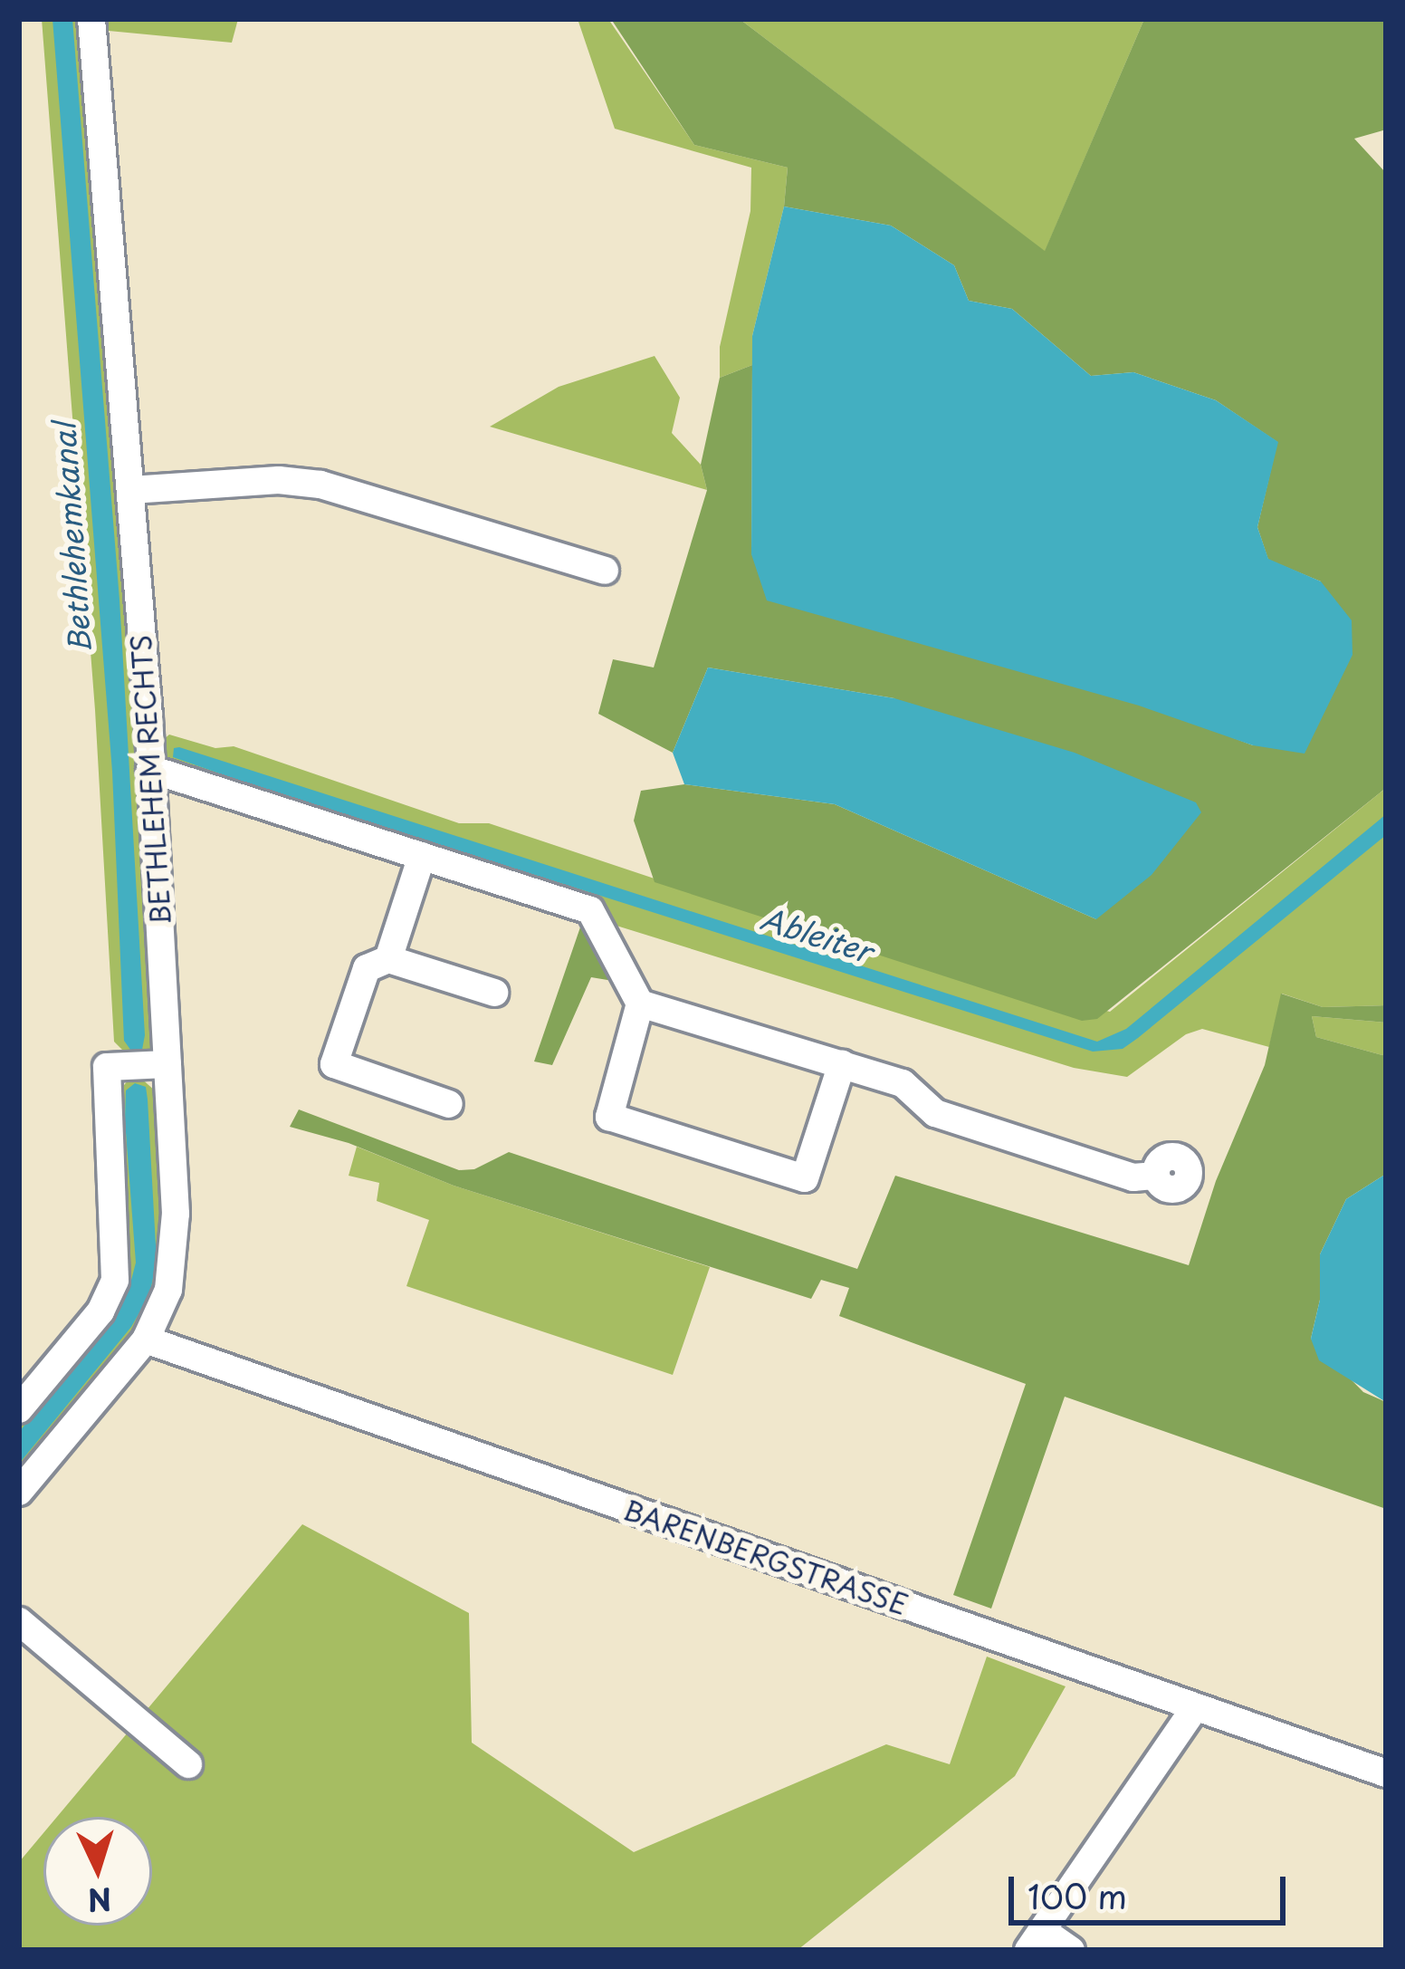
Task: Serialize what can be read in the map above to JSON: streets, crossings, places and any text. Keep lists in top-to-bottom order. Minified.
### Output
{"streets":{"street":["BETHLEHEM RECHTS","BARENBERGSTRASSE"]},"crossings":[["BETHLEHEM RECHTS","BARENBERGSTRASSE"]],"water":["Bethlehemkanal","Ableiter"],"scale_bar":"100 m","north":"bottom"}
